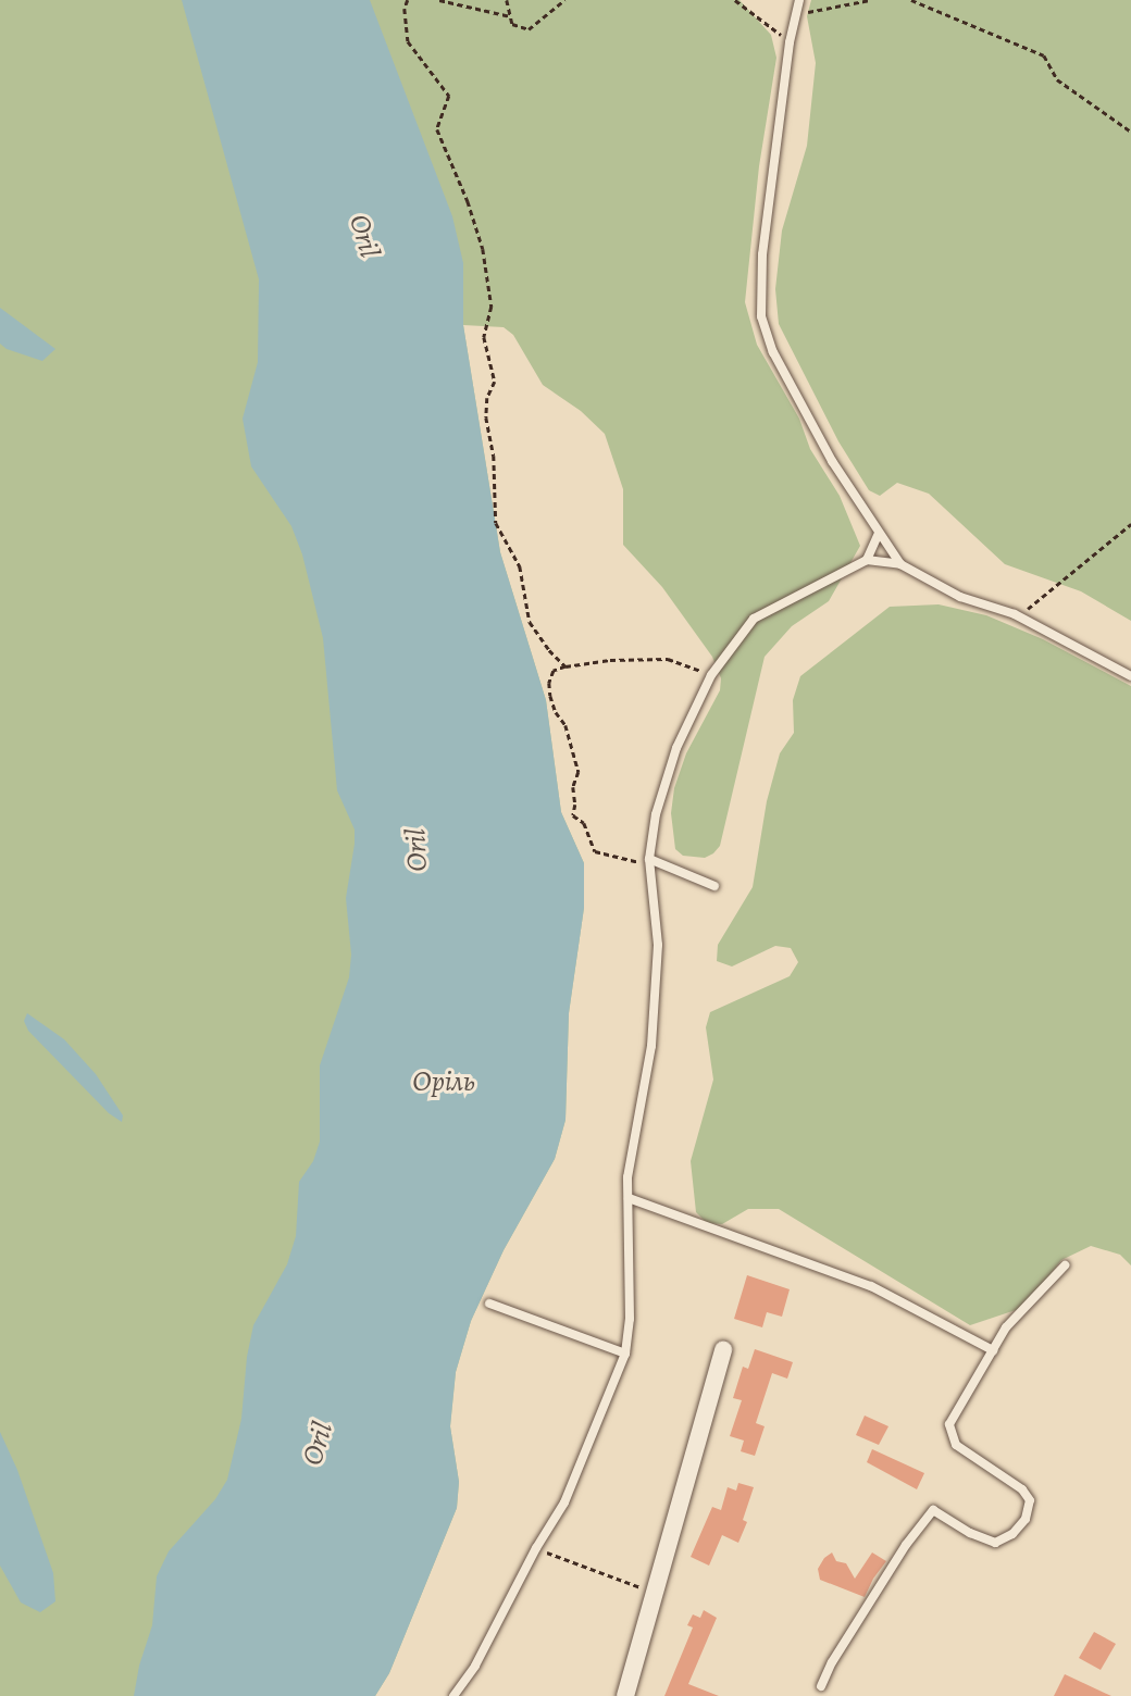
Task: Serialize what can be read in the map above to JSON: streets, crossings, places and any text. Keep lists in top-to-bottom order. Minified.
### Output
{"water":["Oril","Орiль"]}
